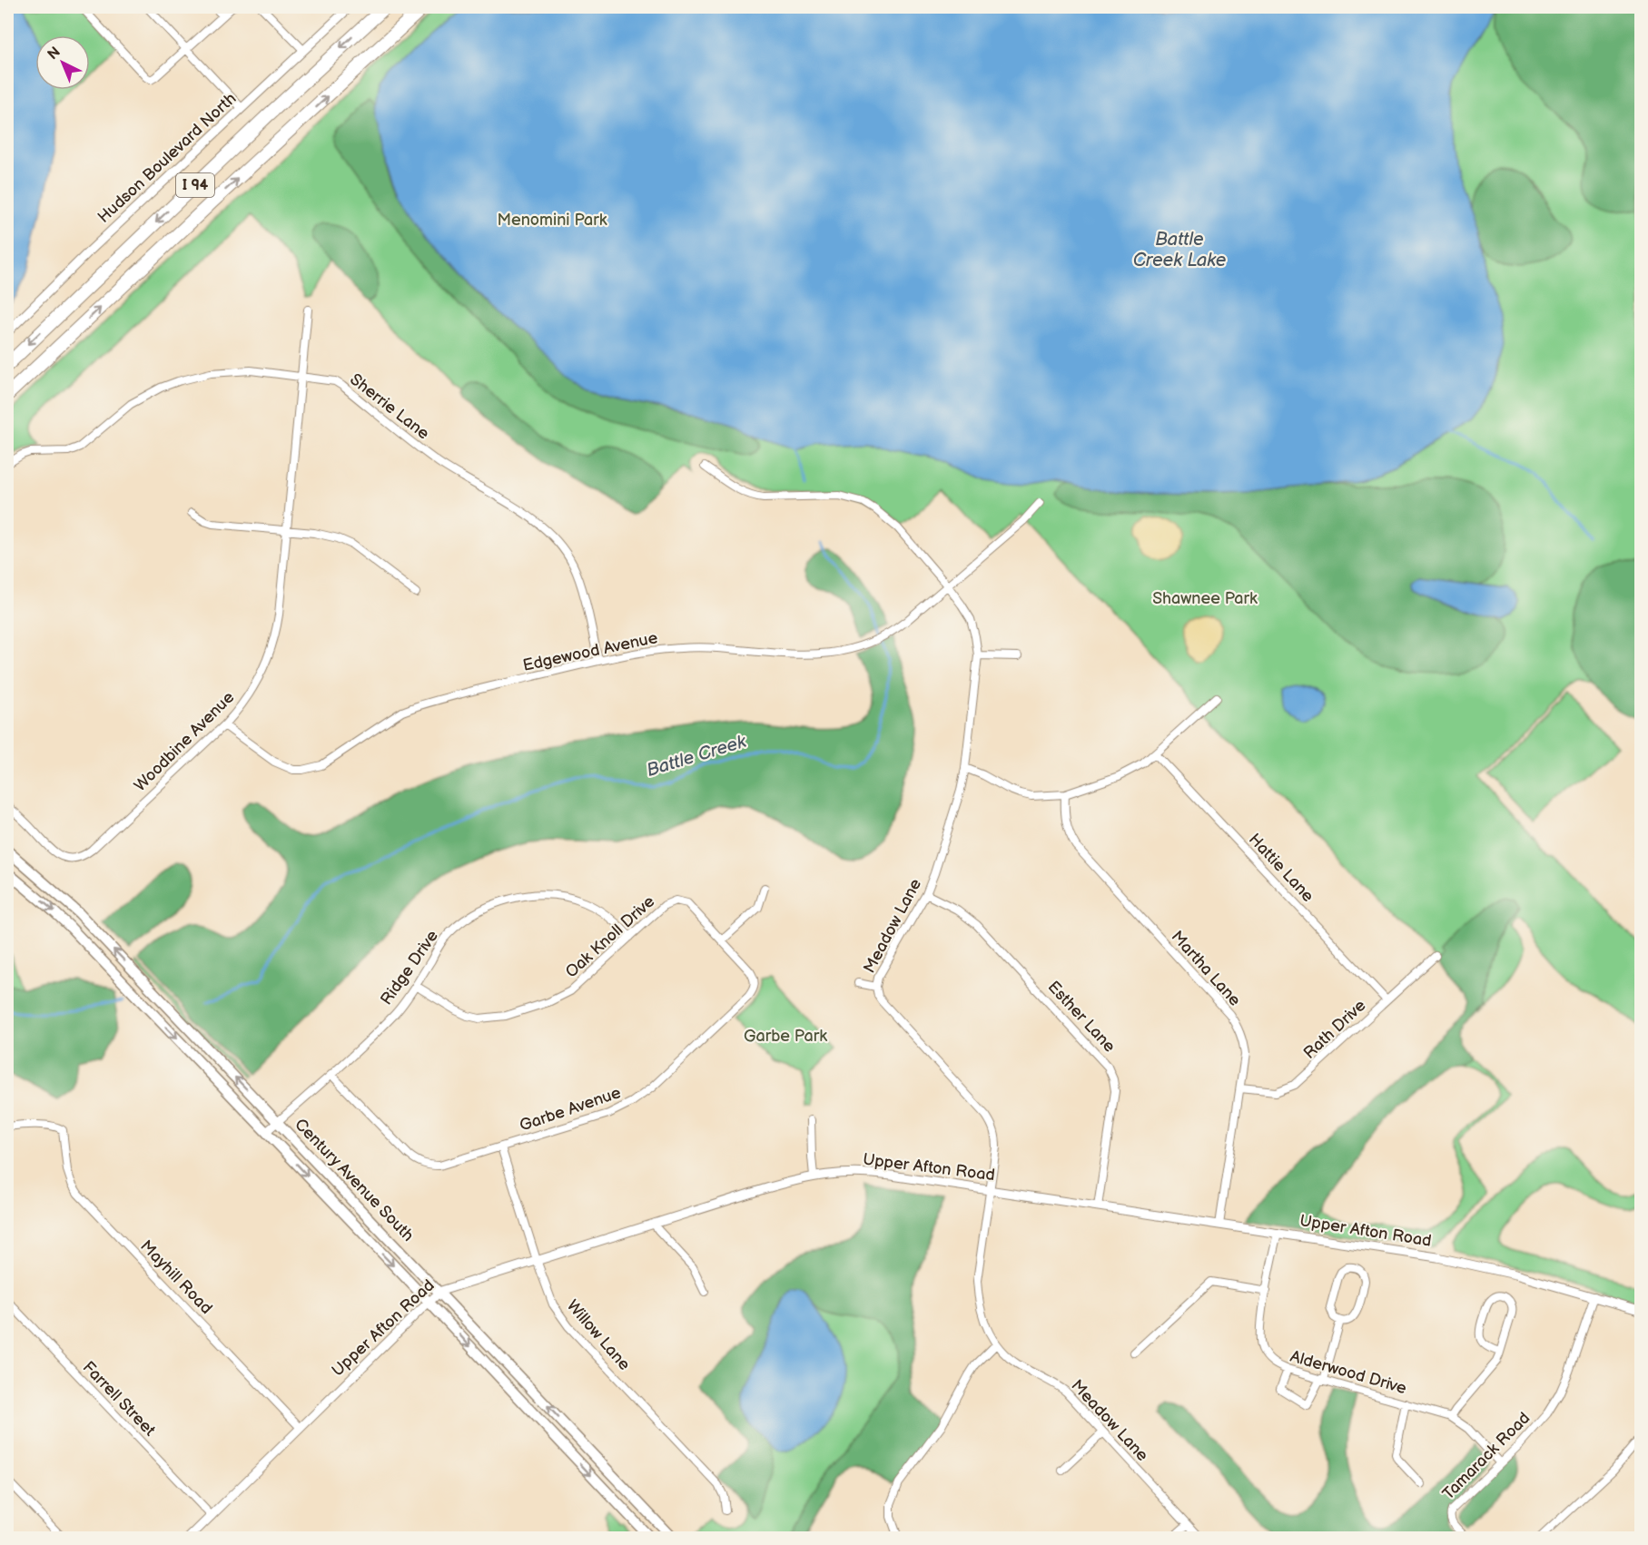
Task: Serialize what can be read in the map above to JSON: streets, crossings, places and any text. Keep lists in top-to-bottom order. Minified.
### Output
{"streets":{"highway":["I 94"],"main road":["Century Avenue South"],"street":["Hudson Boulevard North","Sherrie Lane","Edgewood Avenue","Woodbine Avenue","Hattie Lane","Meadow Lane","Oak Knoll Drive","Ridge Drive","Martha Lane","Esther Lane","Rath Drive","Garbe Avenue","Upper Afton Road","Mayhill Road","Willow Lane","Alderwood Drive","Farrell Street","Tamarack Road"]},"crossings":[["Sherrie Lane","Edgewood Avenue"],["Sherrie Lane","Woodbine Avenue"],["Edgewood Avenue","Woodbine Avenue"],["Edgewood Avenue","Meadow Lane"],["Hattie Lane","Rath Drive"],["Meadow Lane","Esther Lane"],["Meadow Lane","Upper Afton Road"],["Oak Knoll Drive","Ridge Drive"],["Oak Knoll Drive","Garbe Avenue"],["Ridge Drive","Garbe Avenue"],["Ridge Drive","Century Avenue South"],["Martha Lane","Rath Drive"],["Martha Lane","Upper Afton Road"],["Esther Lane","Upper Afton Road"],["Garbe Avenue","Willow Lane"],["Upper Afton Road","Century Avenue South"],["Upper Afton Road","Mayhill Road"],["Upper Afton Road","Willow Lane"],["Upper Afton Road","Alderwood Drive"],["Upper Afton Road","Farrell Street"],["Upper Afton Road","Tamarack Road"],["Alderwood Drive","Tamarack Road"]],"water":["Battle Creek Lake","Battle Creek"],"parks":["Menomini Park","Shawnee Park","Garbe Park"],"north":"top left"}
